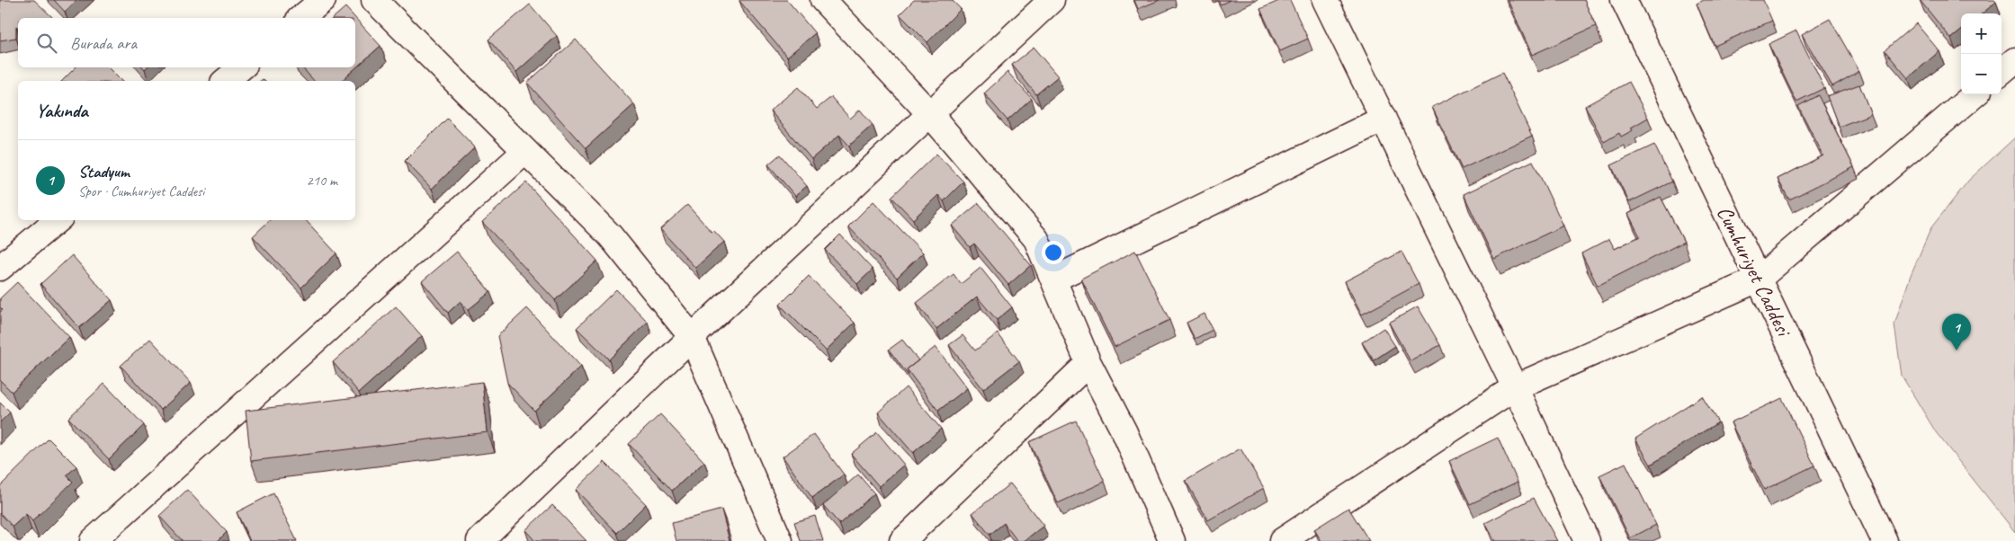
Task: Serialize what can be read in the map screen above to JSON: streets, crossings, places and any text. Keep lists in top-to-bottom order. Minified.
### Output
{"streets":{"street":["Cumhuriyet Caddesi"]},"page":{"map_buttons":["+","−"],"search":"Burada ara","heading":"Yakında","list":[{"mark":"1","name":"Stadyum","note":"Spor · Cumhuriyet Caddesi","value":"210 m"}],"pins":"1"}}
